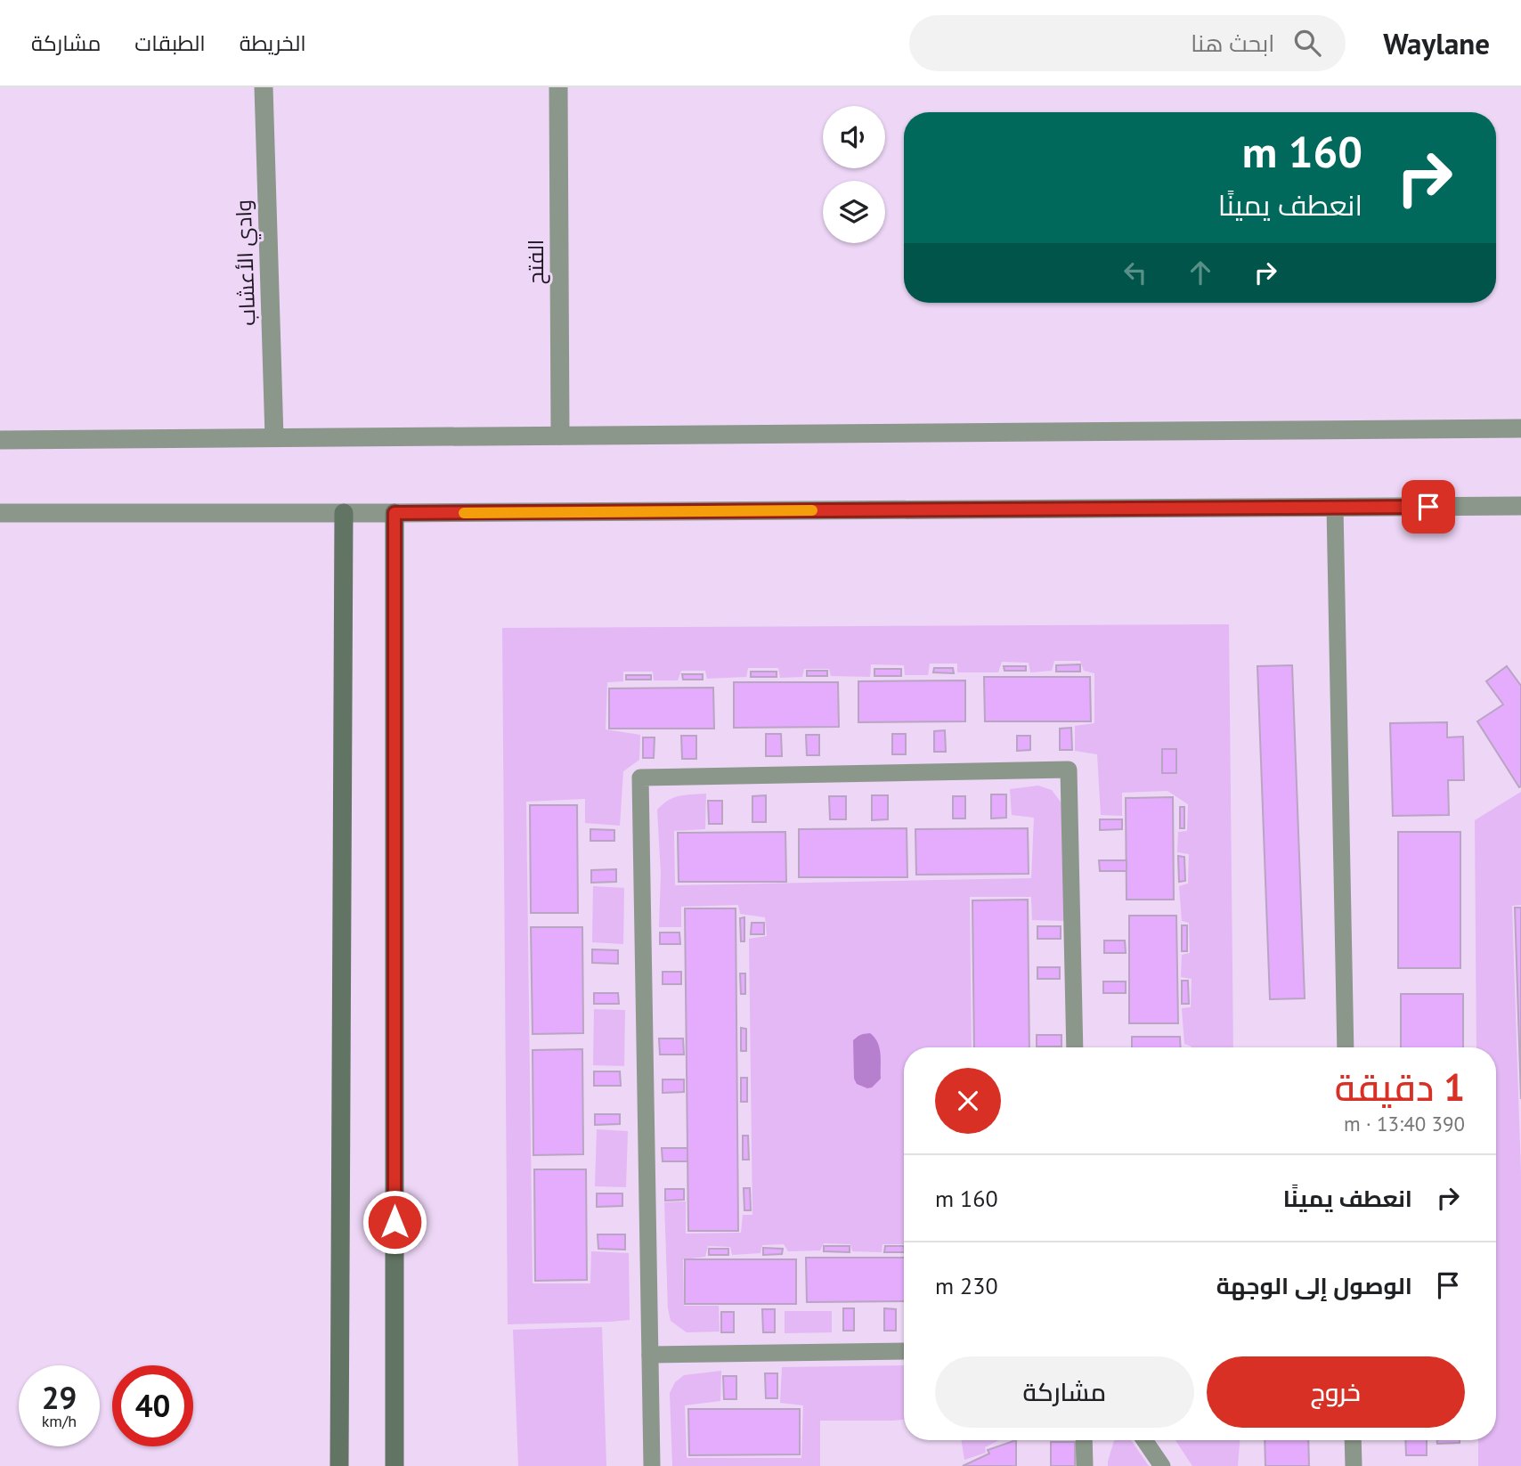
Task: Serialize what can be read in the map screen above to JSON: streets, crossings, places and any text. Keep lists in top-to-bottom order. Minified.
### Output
{"streets":{"street":["الفتح","وادي الأعشاب"]},"page":{"header":"Waylane","search":"ابحث هنا","nav":["الخريطة","الطبقات","مشاركة"],"turn":["160 m","انعطف يمينًا"],"heading":["1 دقيقة","390 m · 13:40"],"list":[{"name":"انعطف يمينًا","value":"160 m"},{"name":"الوصول إلى الوجهة","value":"230 m"}],"buttons":["خروج","مشاركة"],"speed":"29 km/h","limit":"40"}}
